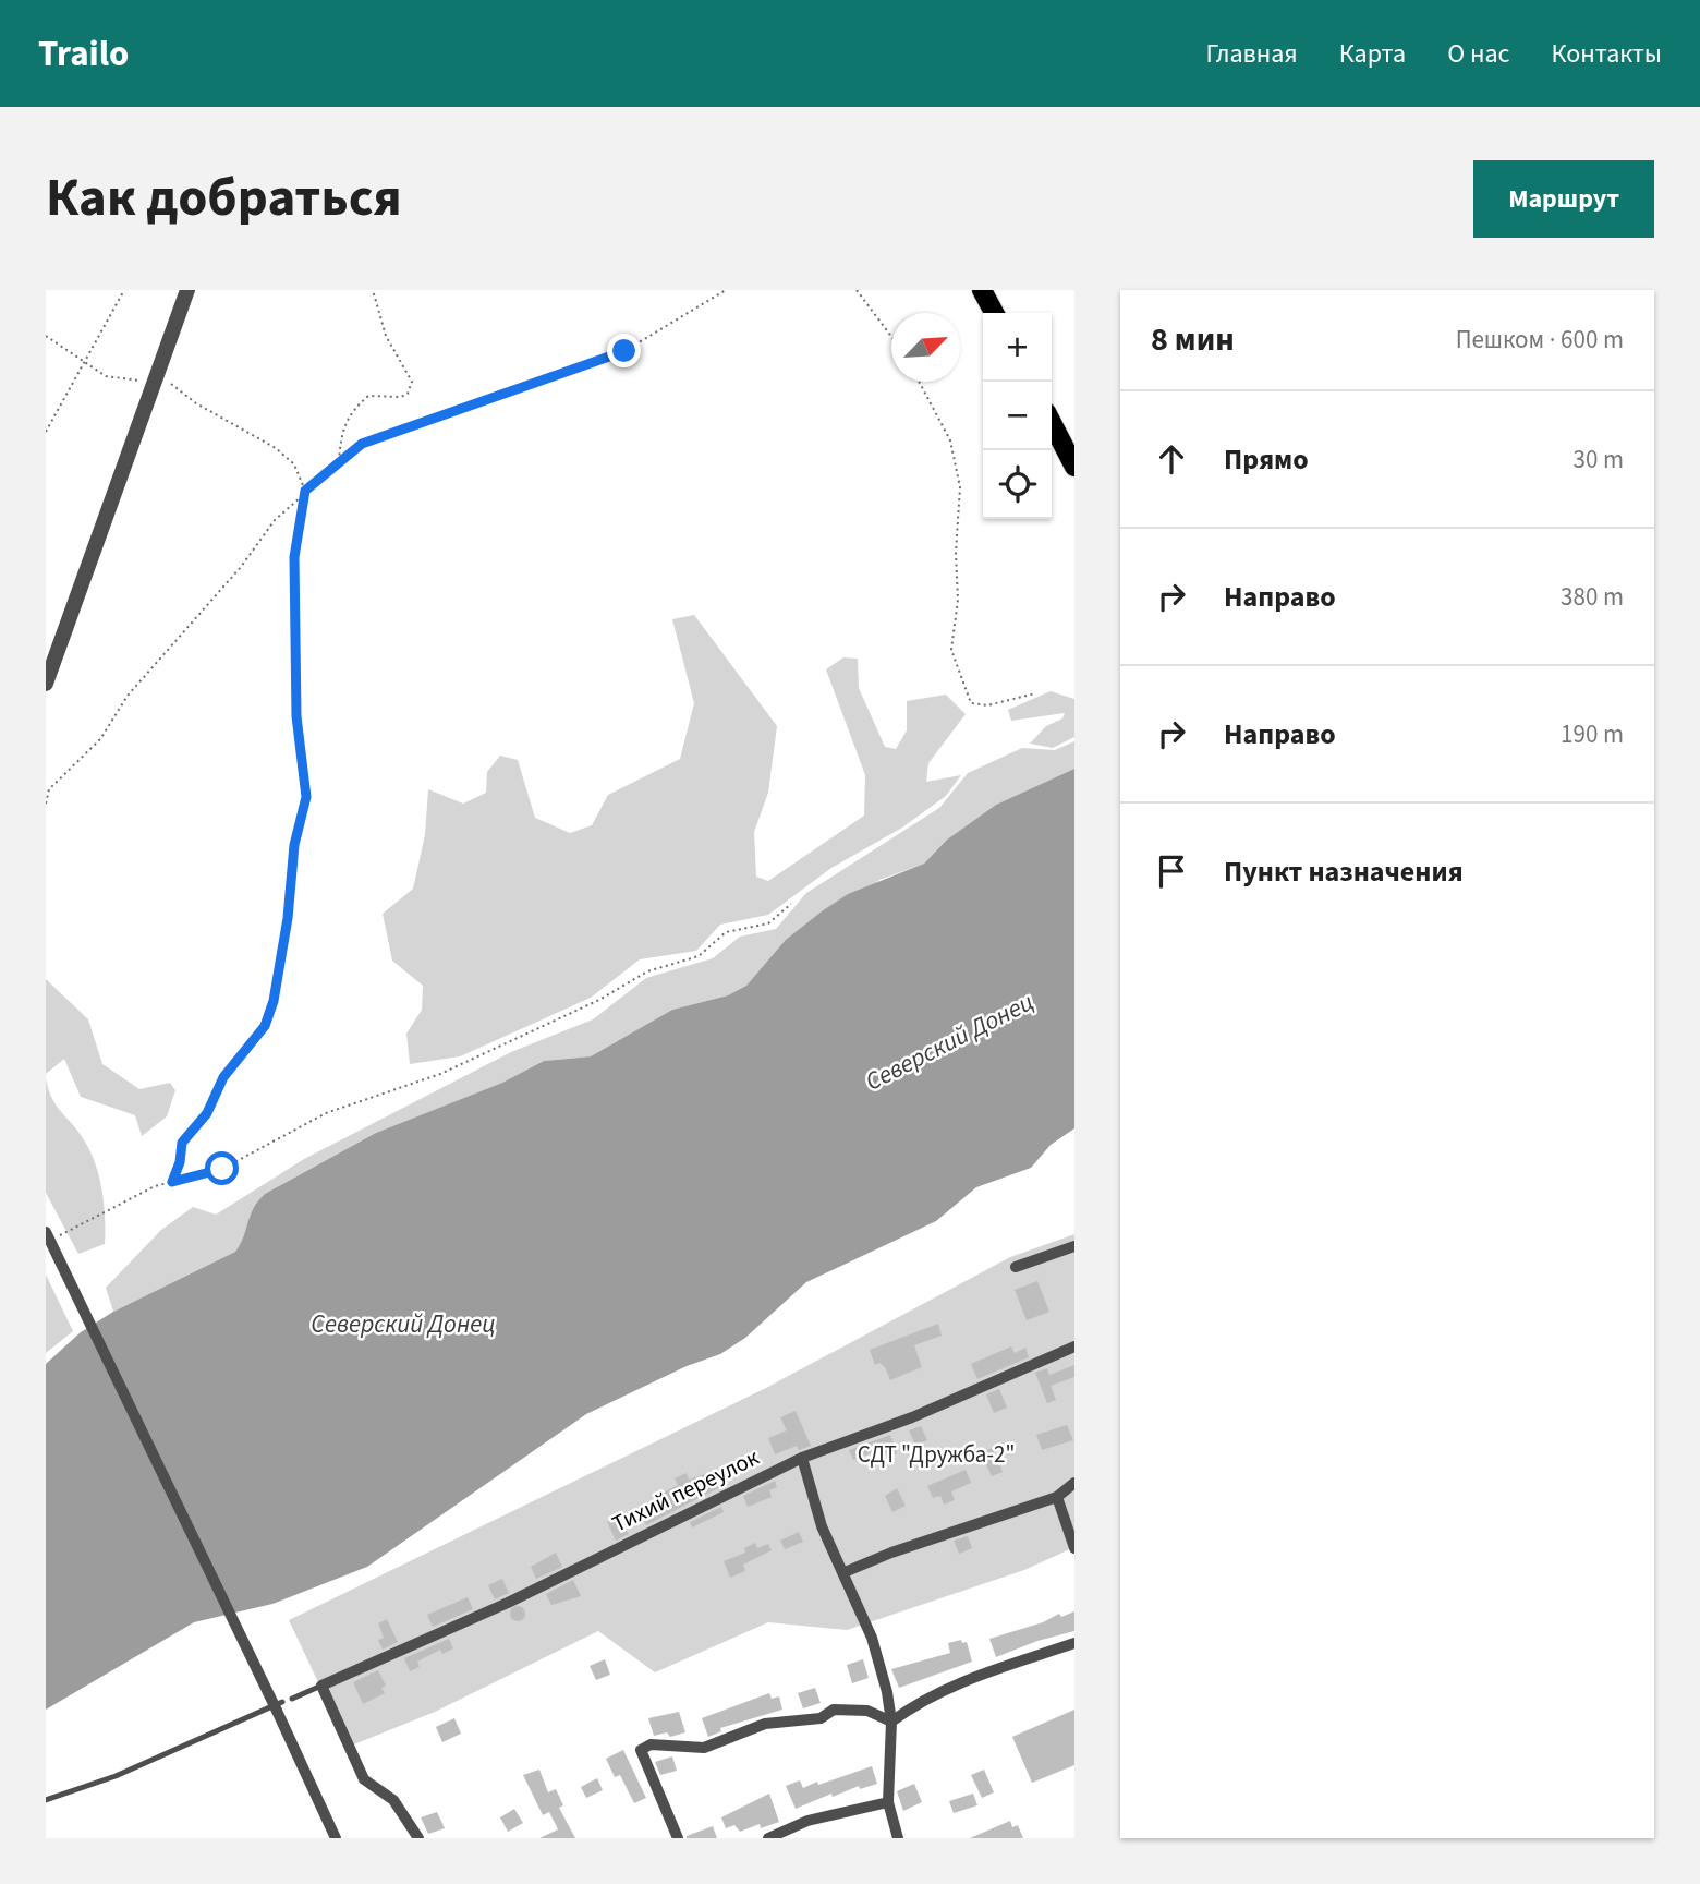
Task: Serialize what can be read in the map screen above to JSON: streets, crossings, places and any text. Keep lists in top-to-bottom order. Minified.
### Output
{"streets":{"street":["Тихий переулок"]},"water":["Северский Донец"],"parks":["СДТ \"Дружба-2\""],"north":"top right","page":{"header":"Trailo","nav":["Главная","Карта","О нас","Контакты"],"title":"Как добраться","buttons":"Маршрут","heading":["8 мин","Пешком · 600 m"],"map_buttons":["+","−"],"list":[["Прямо","30 m"],["Направо","380 m"],["Направо","190 m"],"Пункт назначения"]}}
